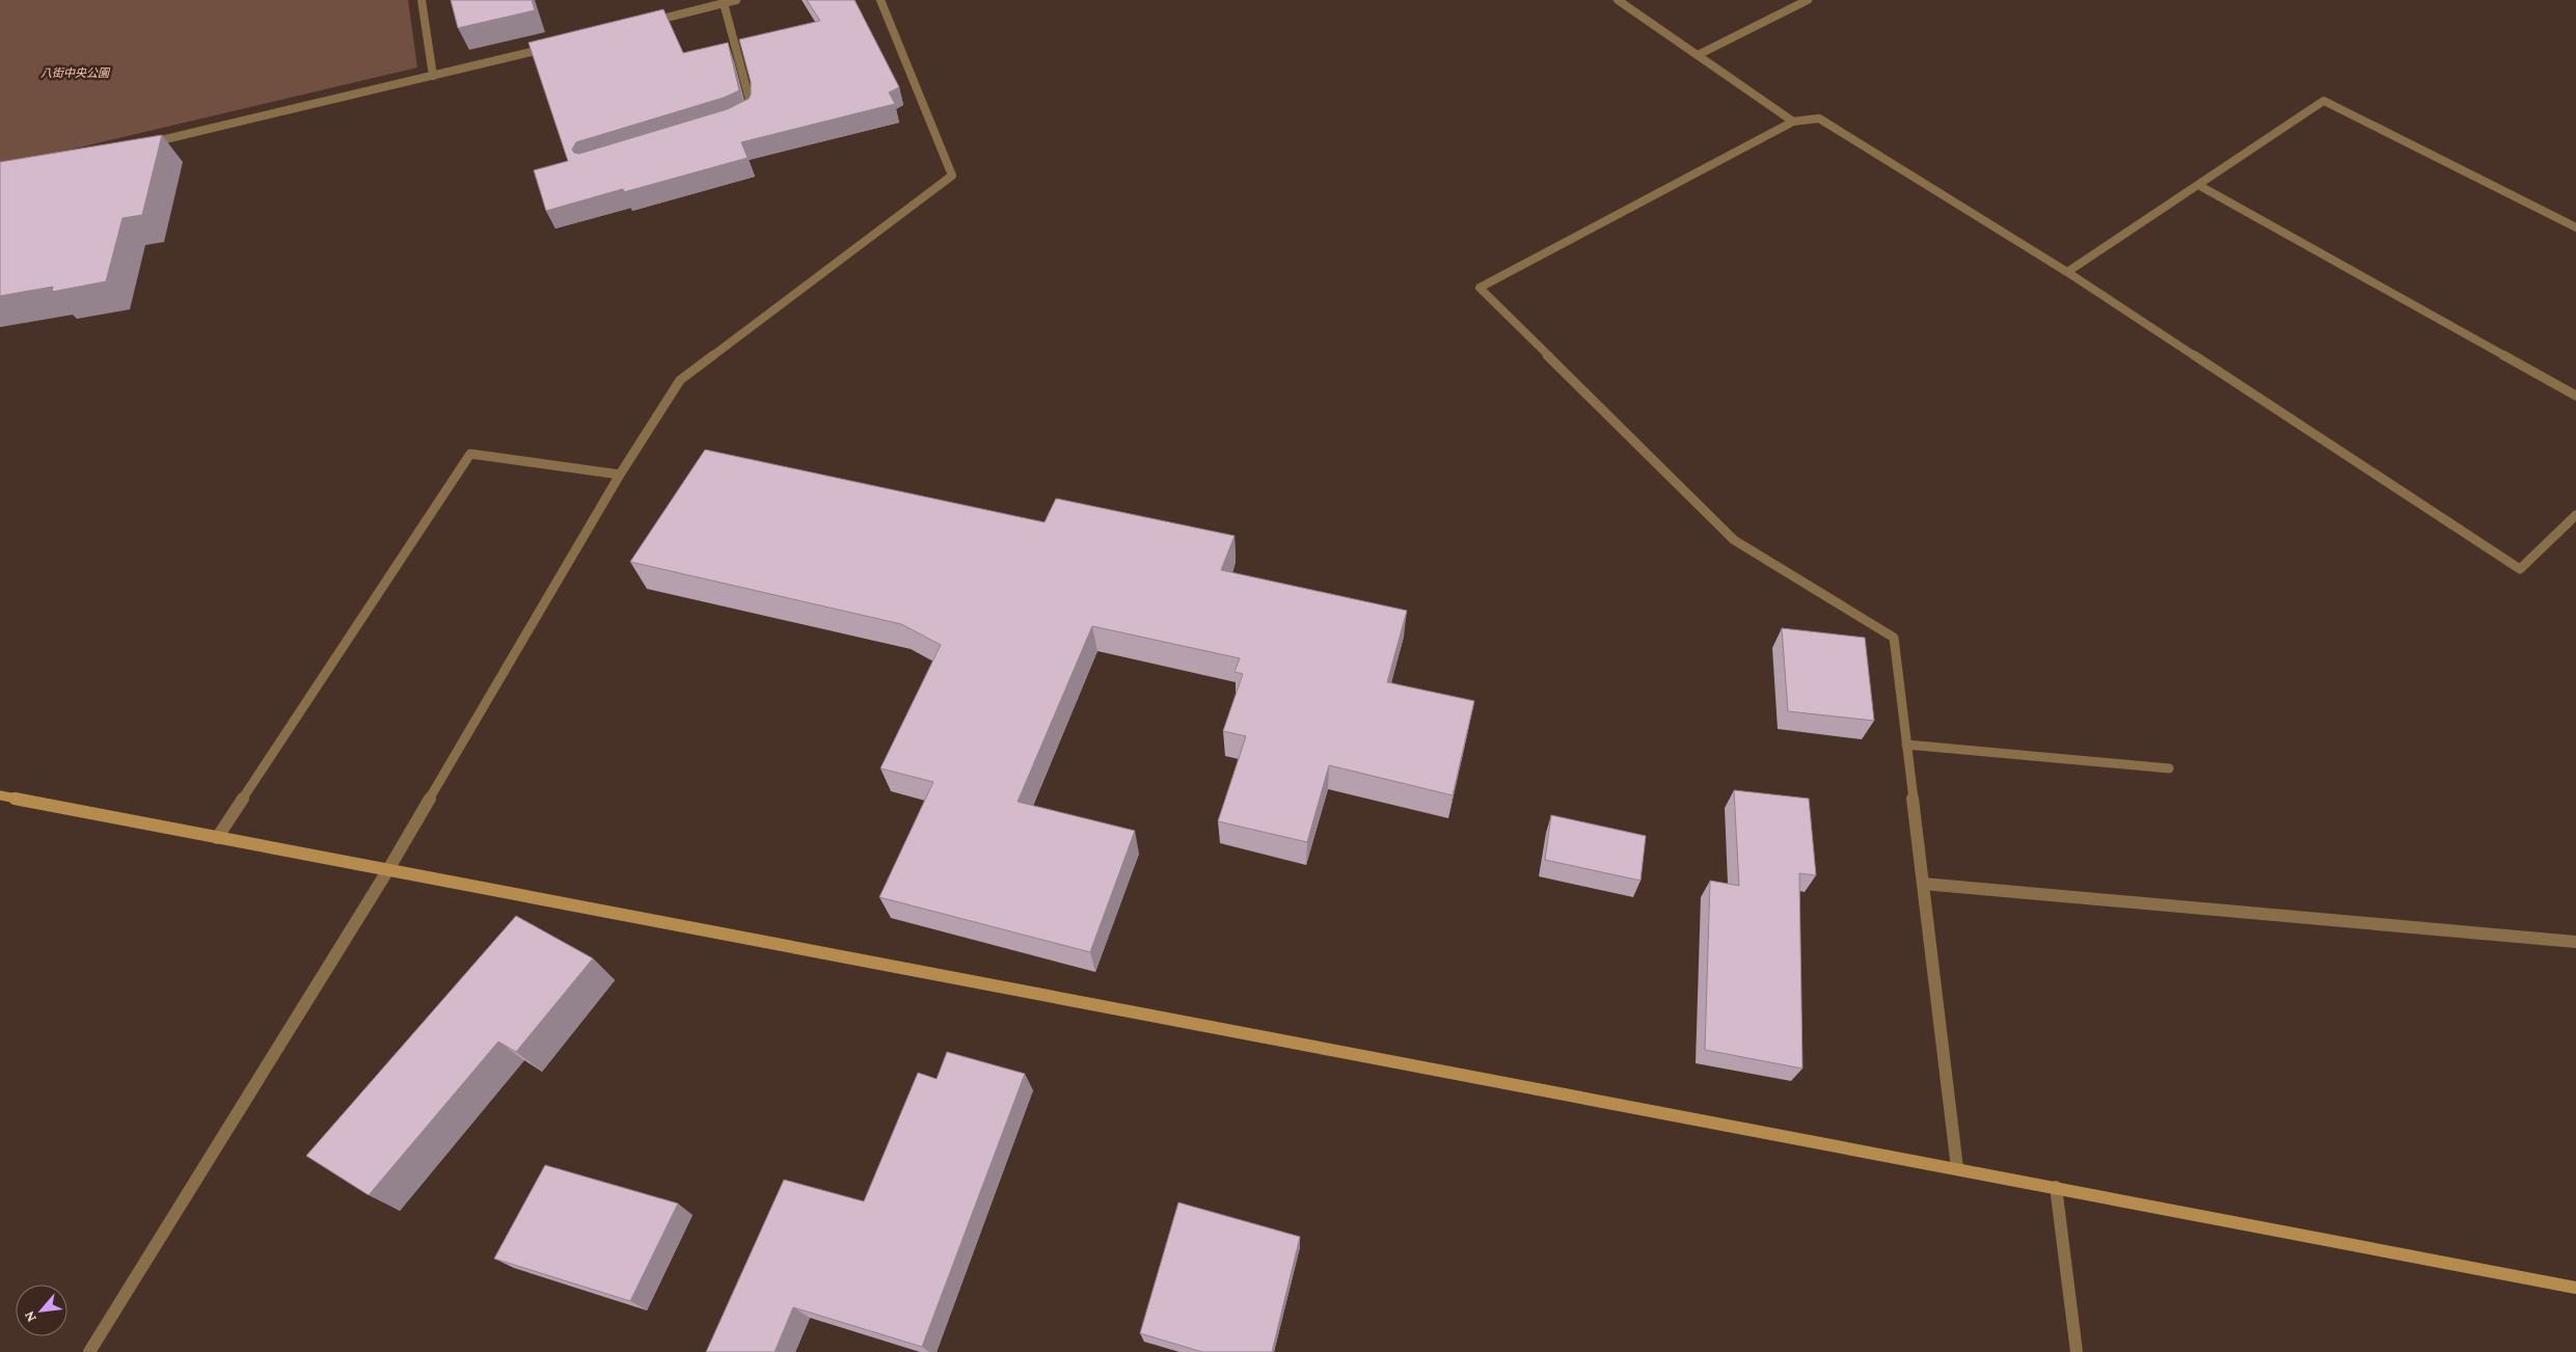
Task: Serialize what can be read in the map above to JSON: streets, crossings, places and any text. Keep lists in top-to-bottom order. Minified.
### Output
{"parks":["八街中央公園"],"north":"bottom left"}
